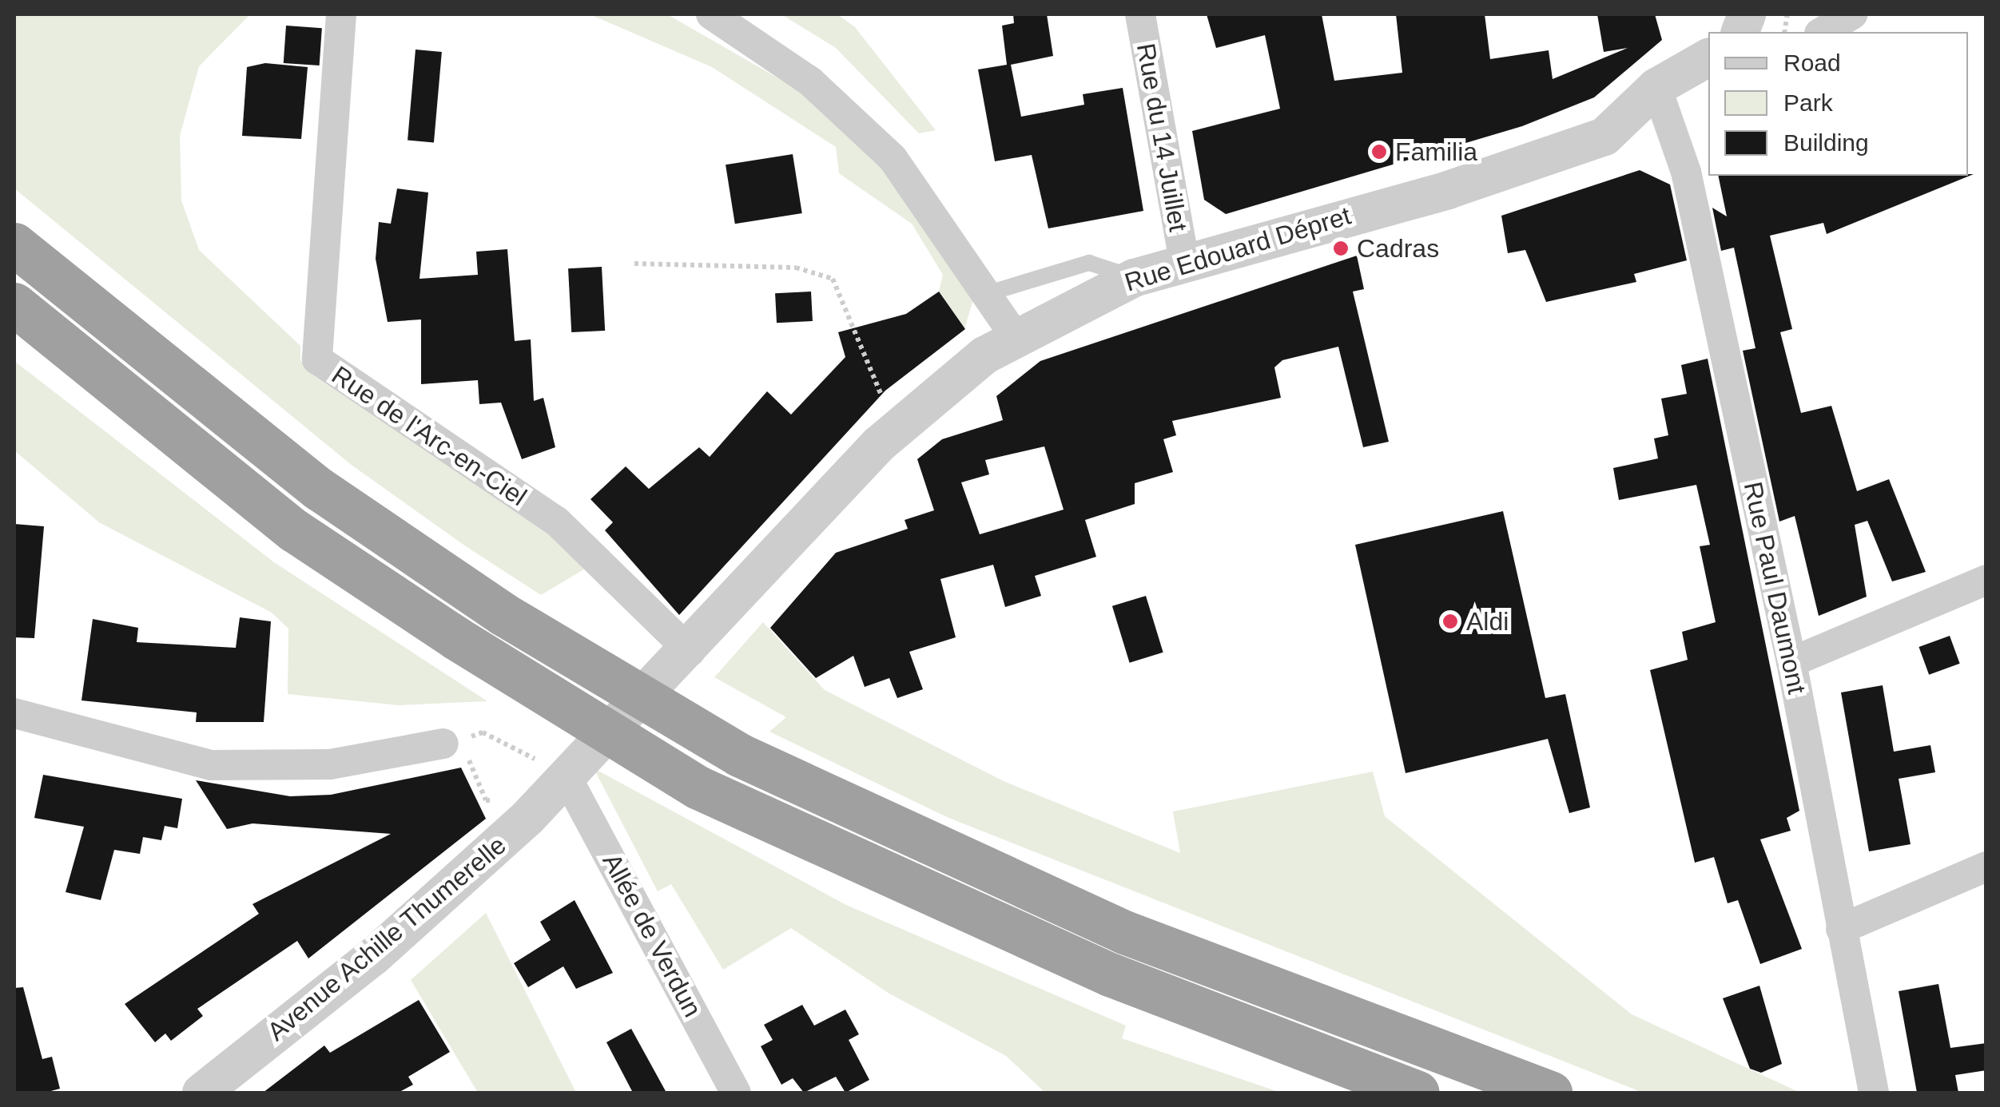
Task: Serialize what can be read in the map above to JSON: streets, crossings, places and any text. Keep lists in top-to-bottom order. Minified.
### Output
{"streets":{"street":["Rue du 14 Juillet","Rue Edouard Dépret","Rue de l'Arc-en-Ciel","Rue Paul Daumont","Allée de Verdun","Avenue Achille Thumerelle"]},"crossings":[["Rue du 14 Juillet","Rue Edouard Dépret"],["Rue Edouard Dépret","Rue de l'Arc-en-Ciel"],["Rue Edouard Dépret","Rue Paul Daumont"],["Rue Edouard Dépret","Avenue Achille Thumerelle"],["Rue de l'Arc-en-Ciel","Avenue Achille Thumerelle"],["Allée de Verdun","Avenue Achille Thumerelle"]],"places":["Familia","Cadras","Aldi"],"legend":["Road","Park","Building"]}
